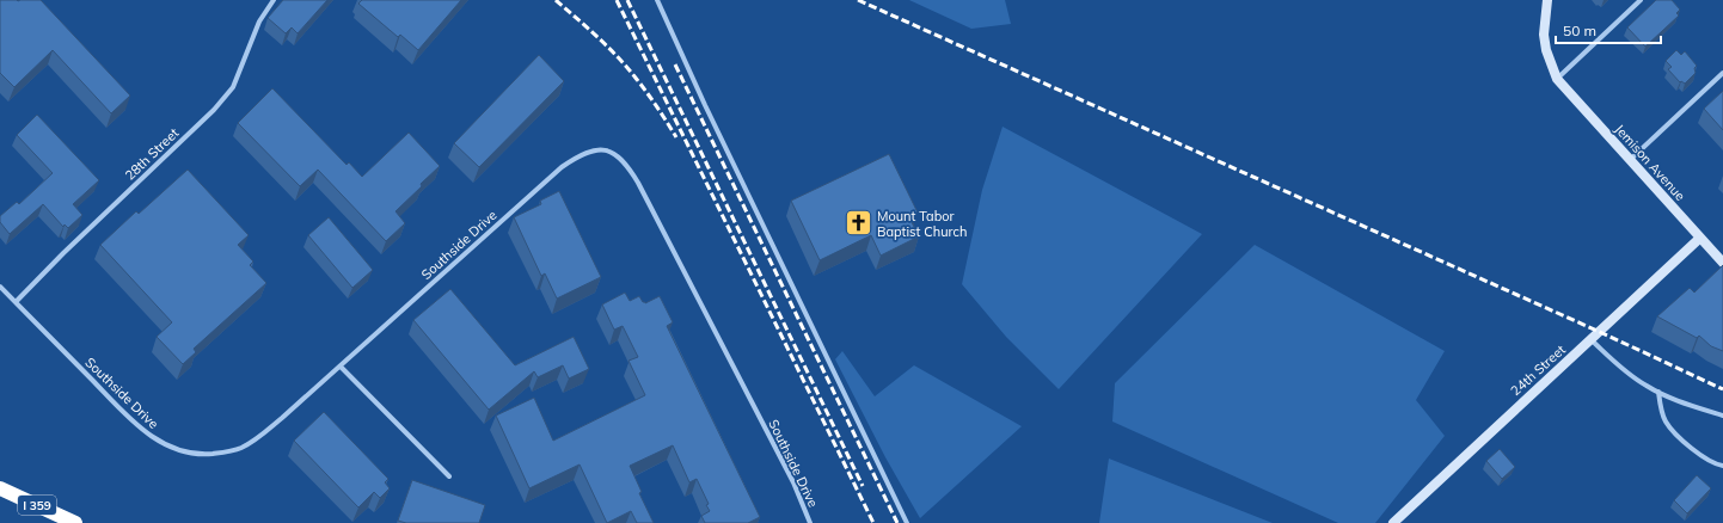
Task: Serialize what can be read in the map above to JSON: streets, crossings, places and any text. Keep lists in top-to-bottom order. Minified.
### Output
{"streets":{"highway":["I 359"],"street":["28th Street","Jemison Avenue","Southside Drive","24th Street"]},"crossings":[["28th Street","Southside Drive"],["Jemison Avenue","24th Street"]],"places":{"church":["Mount Tabor Baptist Church"]},"scale_bar":"50 m"}
